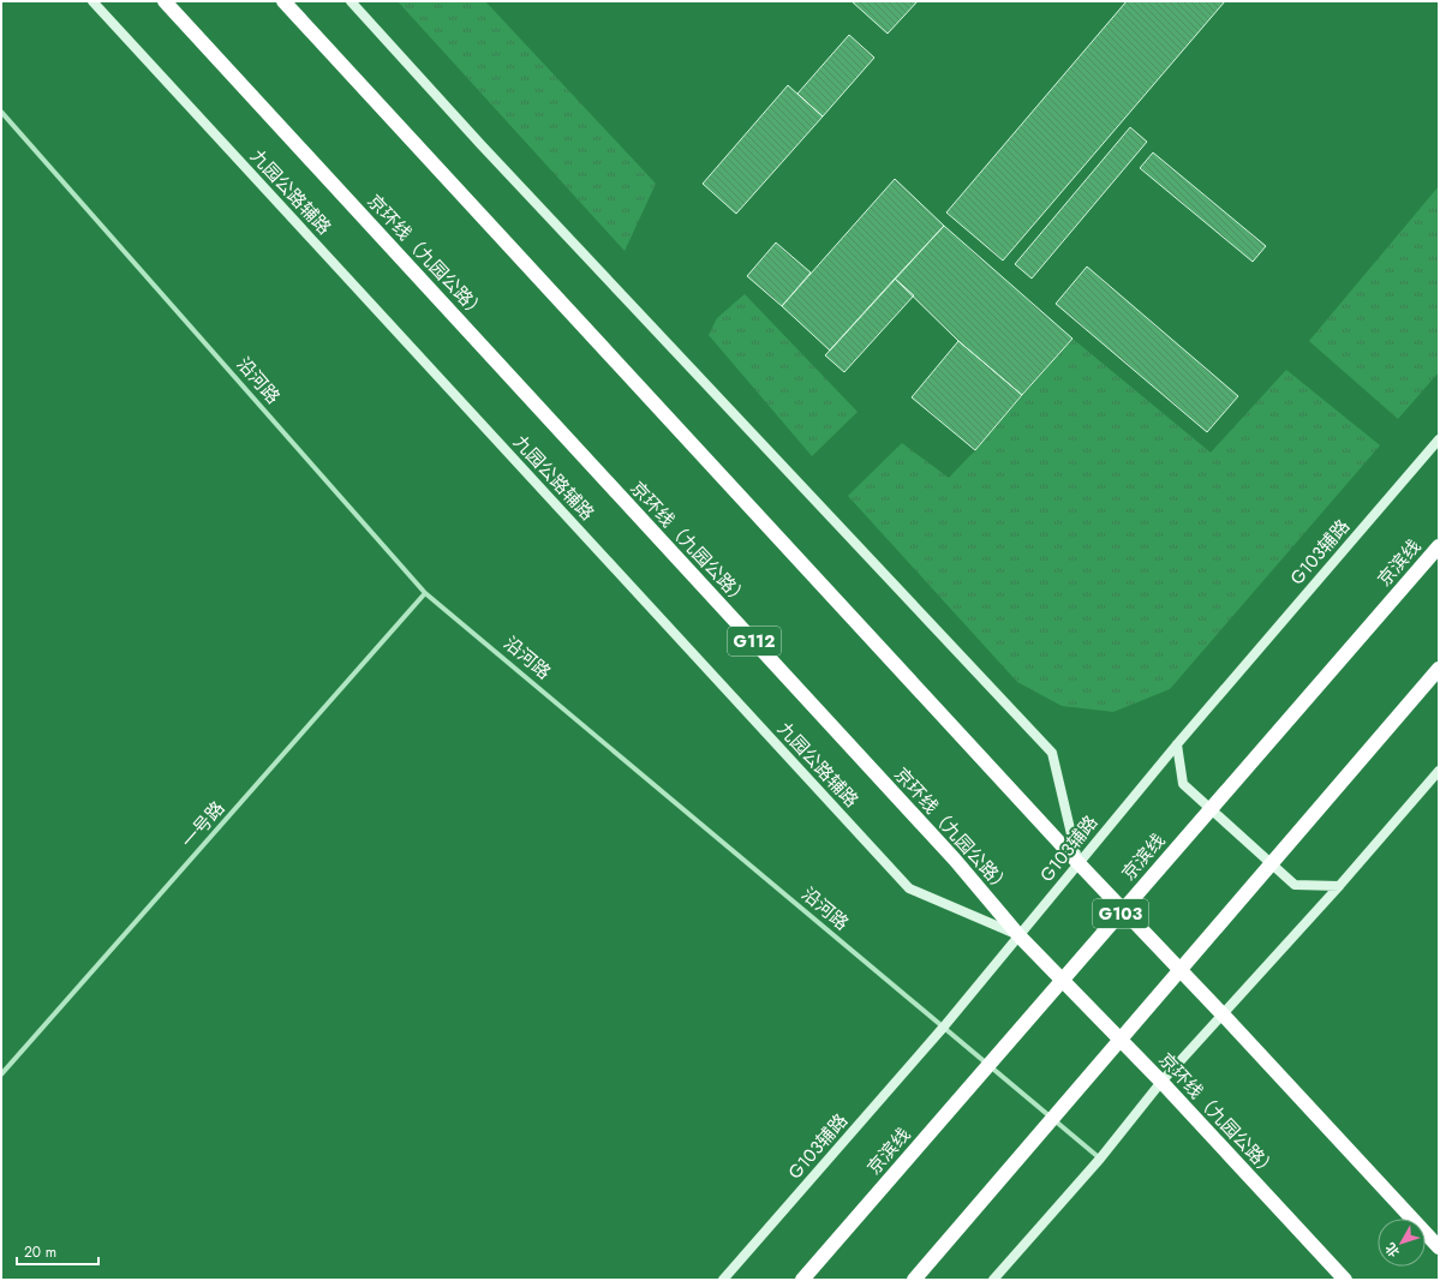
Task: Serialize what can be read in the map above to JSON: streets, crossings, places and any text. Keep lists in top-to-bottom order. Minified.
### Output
{"streets":{"highway":["京环线（九园公路）","京滨线","G112","G103"],"street":["九园公路辅路","沿河路","G103辅路","一号路"]},"crossings":[["九园公路辅路","京环线（九园公路）"],["九园公路辅路","G103辅路"],["京环线（九园公路）","G103辅路"],["沿河路","G103辅路"],["沿河路","一号路"]],"scale_bar":"20 m","north":"bottom left"}
